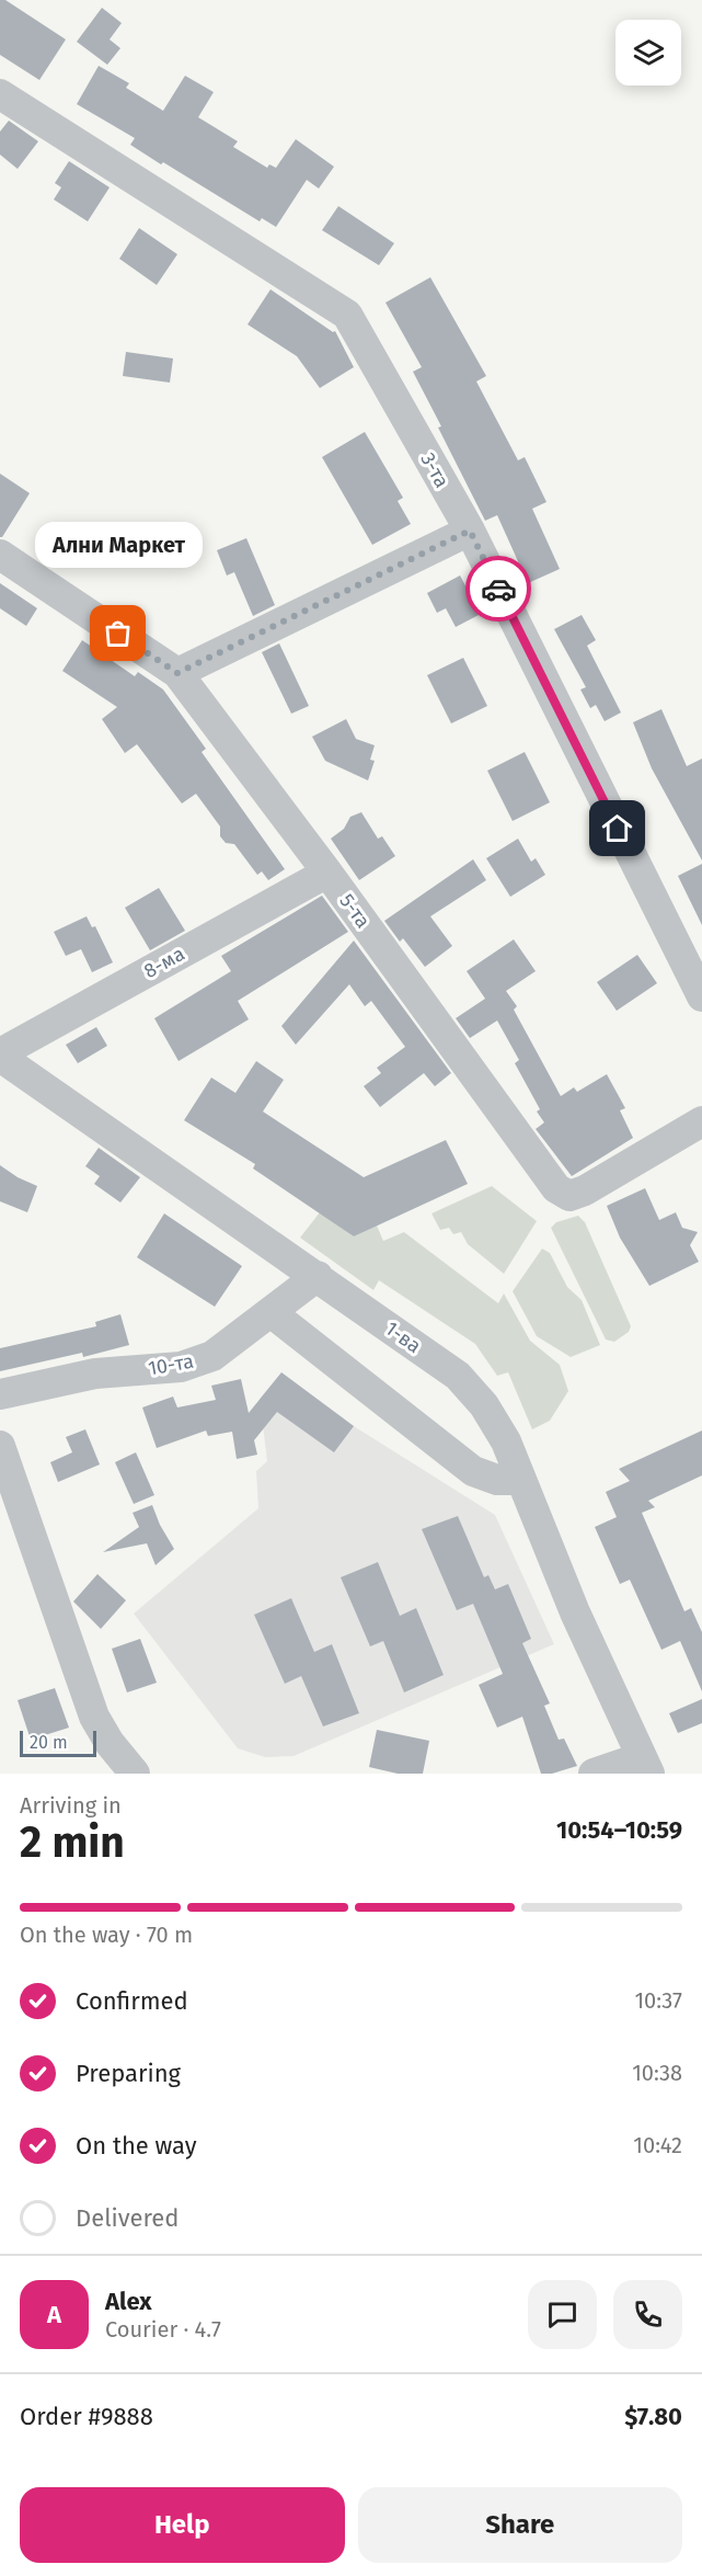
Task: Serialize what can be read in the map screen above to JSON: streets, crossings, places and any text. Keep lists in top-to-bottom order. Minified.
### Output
{"streets":{"street":["3-та","5-та","8-ма","1-ва","10-та"]},"crossings":[["5-та","8-ма"],["8-ма","1-ва"],["1-ва","10-та"]],"places":["Ални Маркет"],"scale_bar":"20 m","page":{"bubble":"Ални Маркет","scale":"20 m","heading":["2 min","Arriving in","10:54–10:59"],"panel":["Alex","Courier · 4.7","Order #9888","$7.80"],"bar":"On the way · 70 m","list":[["Confirmed","10:37"],["Preparing","10:38"],["On the way","10:42"],"Delivered"],"round":"A","buttons":["Help","Share"]}}
